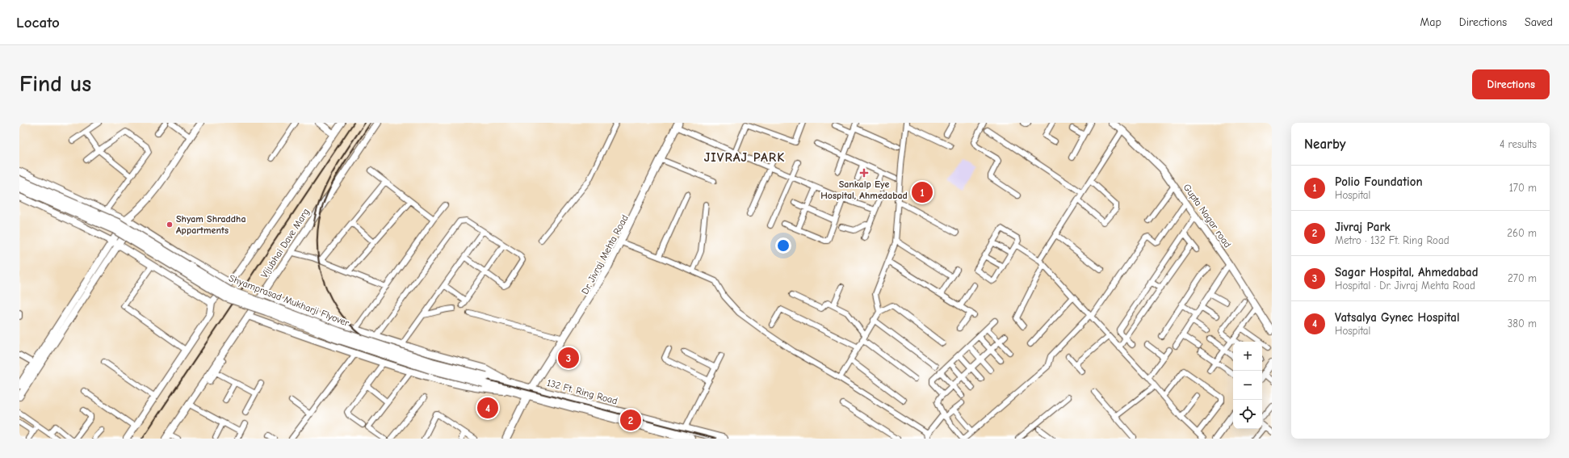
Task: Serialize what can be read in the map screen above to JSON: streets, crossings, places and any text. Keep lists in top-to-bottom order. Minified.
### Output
{"streets":{"main road":["Dr. Jivraj Mehta Road","Shyamprasad Mukharji Flyover","132 Ft. Ring Road"],"street":["Gupta Nagar road","Vijubhai Dave Marg"]},"crossings":[["Dr. Jivraj Mehta Road","132 Ft. Ring Road"],["Shyamprasad Mukharji Flyover","132 Ft. Ring Road"]],"districts":["JIVRAJ PARK"],"places":{"health":["Sankalp Eye Hospital, Ahmedabad"],"other":["Shyam Shraddha Appartments"]},"page":{"header":"Locato","nav":["Map","Directions","Saved"],"buttons":"Directions","title":"Find us","heading":["Nearby","4 results"],"list":[{"mark":"1","name":"Polio Foundation","note":"Hospital","value":"170 m"},{"mark":"2","name":"Jivraj Park","note":"Metro · 132 Ft. Ring Road","value":"260 m"},{"mark":"3","name":"Sagar Hospital, Ahmedabad","note":"Hospital · Dr. Jivraj Mehta Road","value":"270 m"},{"mark":"4","name":"Vatsalya Gynec Hospital","note":"Hospital","value":"380 m"}],"pins":["1","3","4","2"],"map_buttons":["+","−"]}}
